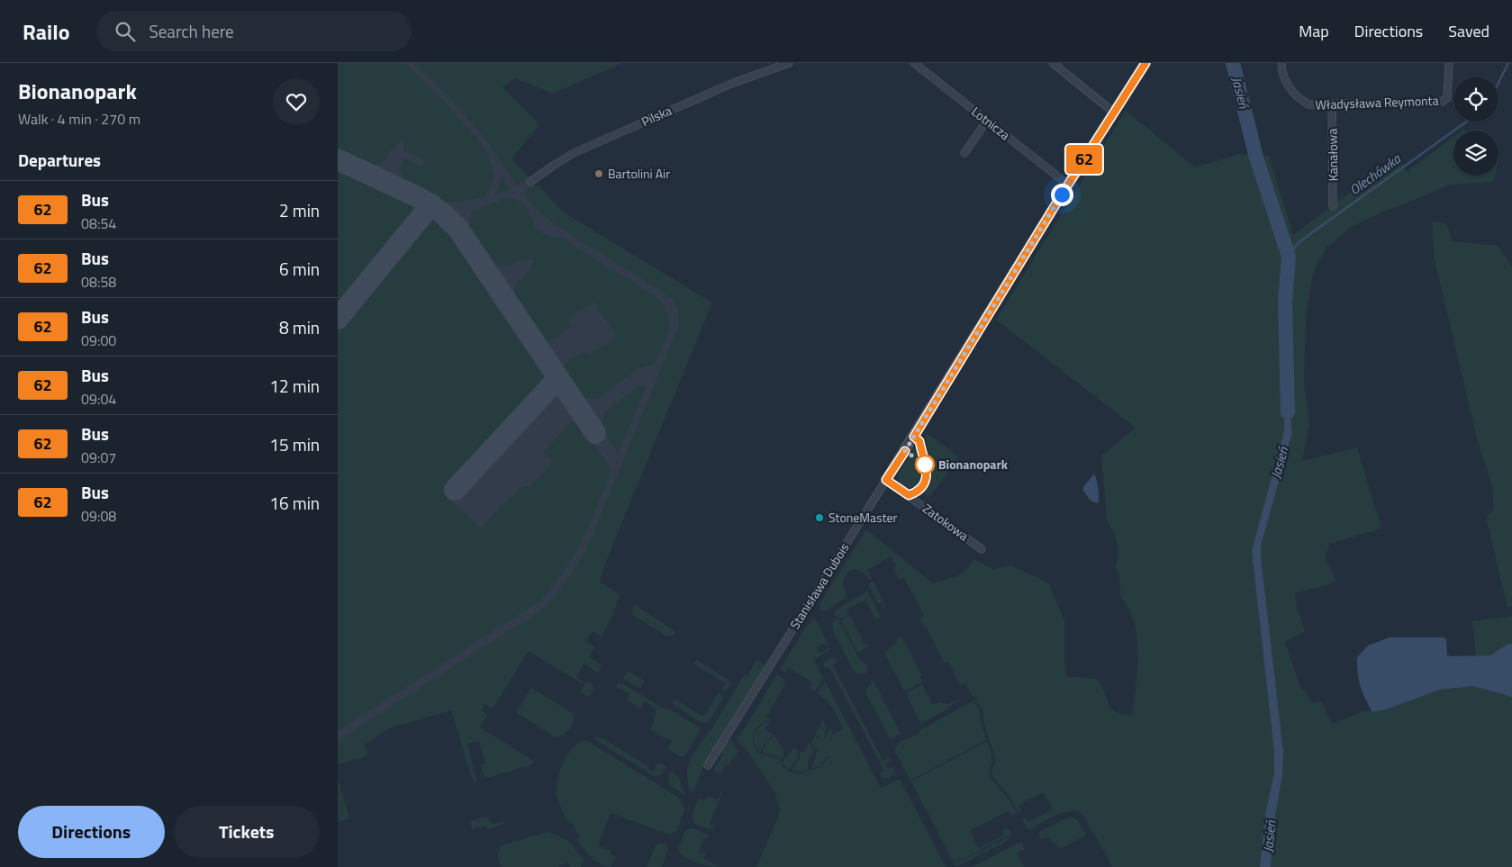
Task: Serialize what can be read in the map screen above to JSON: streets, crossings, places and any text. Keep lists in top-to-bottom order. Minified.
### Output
{"streets":{"street":["Władysława Reymonta","Pilska","Lotnicza","Kanałowa","Zatokowa","Stanisława Dubois"]},"crossings":[["Władysława Reymonta","Kanałowa"],["Lotnicza","Stanisława Dubois"],["Zatokowa","Stanisława Dubois"]],"water":["Jasień","Olechówka"],"places":["Bartolini Air","Bionanopark","StoneMaster"],"lines":["bus line 62"],"page":{"header":"Railo","search":"Search here","nav":["Map","Directions","Saved"],"heading":[["Bionanopark","Walk · 4 min · 270 m"],"Departures"],"on_map":"62","list":[{"mark":"62","name":"Bus","note":"08:54","value":"2 min"},{"mark":"62","name":"Bus","note":"08:58","value":"6 min"},{"mark":"62","name":"Bus","note":"09:00","value":"8 min"},{"mark":"62","name":"Bus","note":"09:04","value":"12 min"},{"mark":"62","name":"Bus","note":"09:07","value":"15 min"},{"mark":"62","name":"Bus","note":"09:08","value":"16 min"}],"buttons":["Directions","Tickets"]}}
